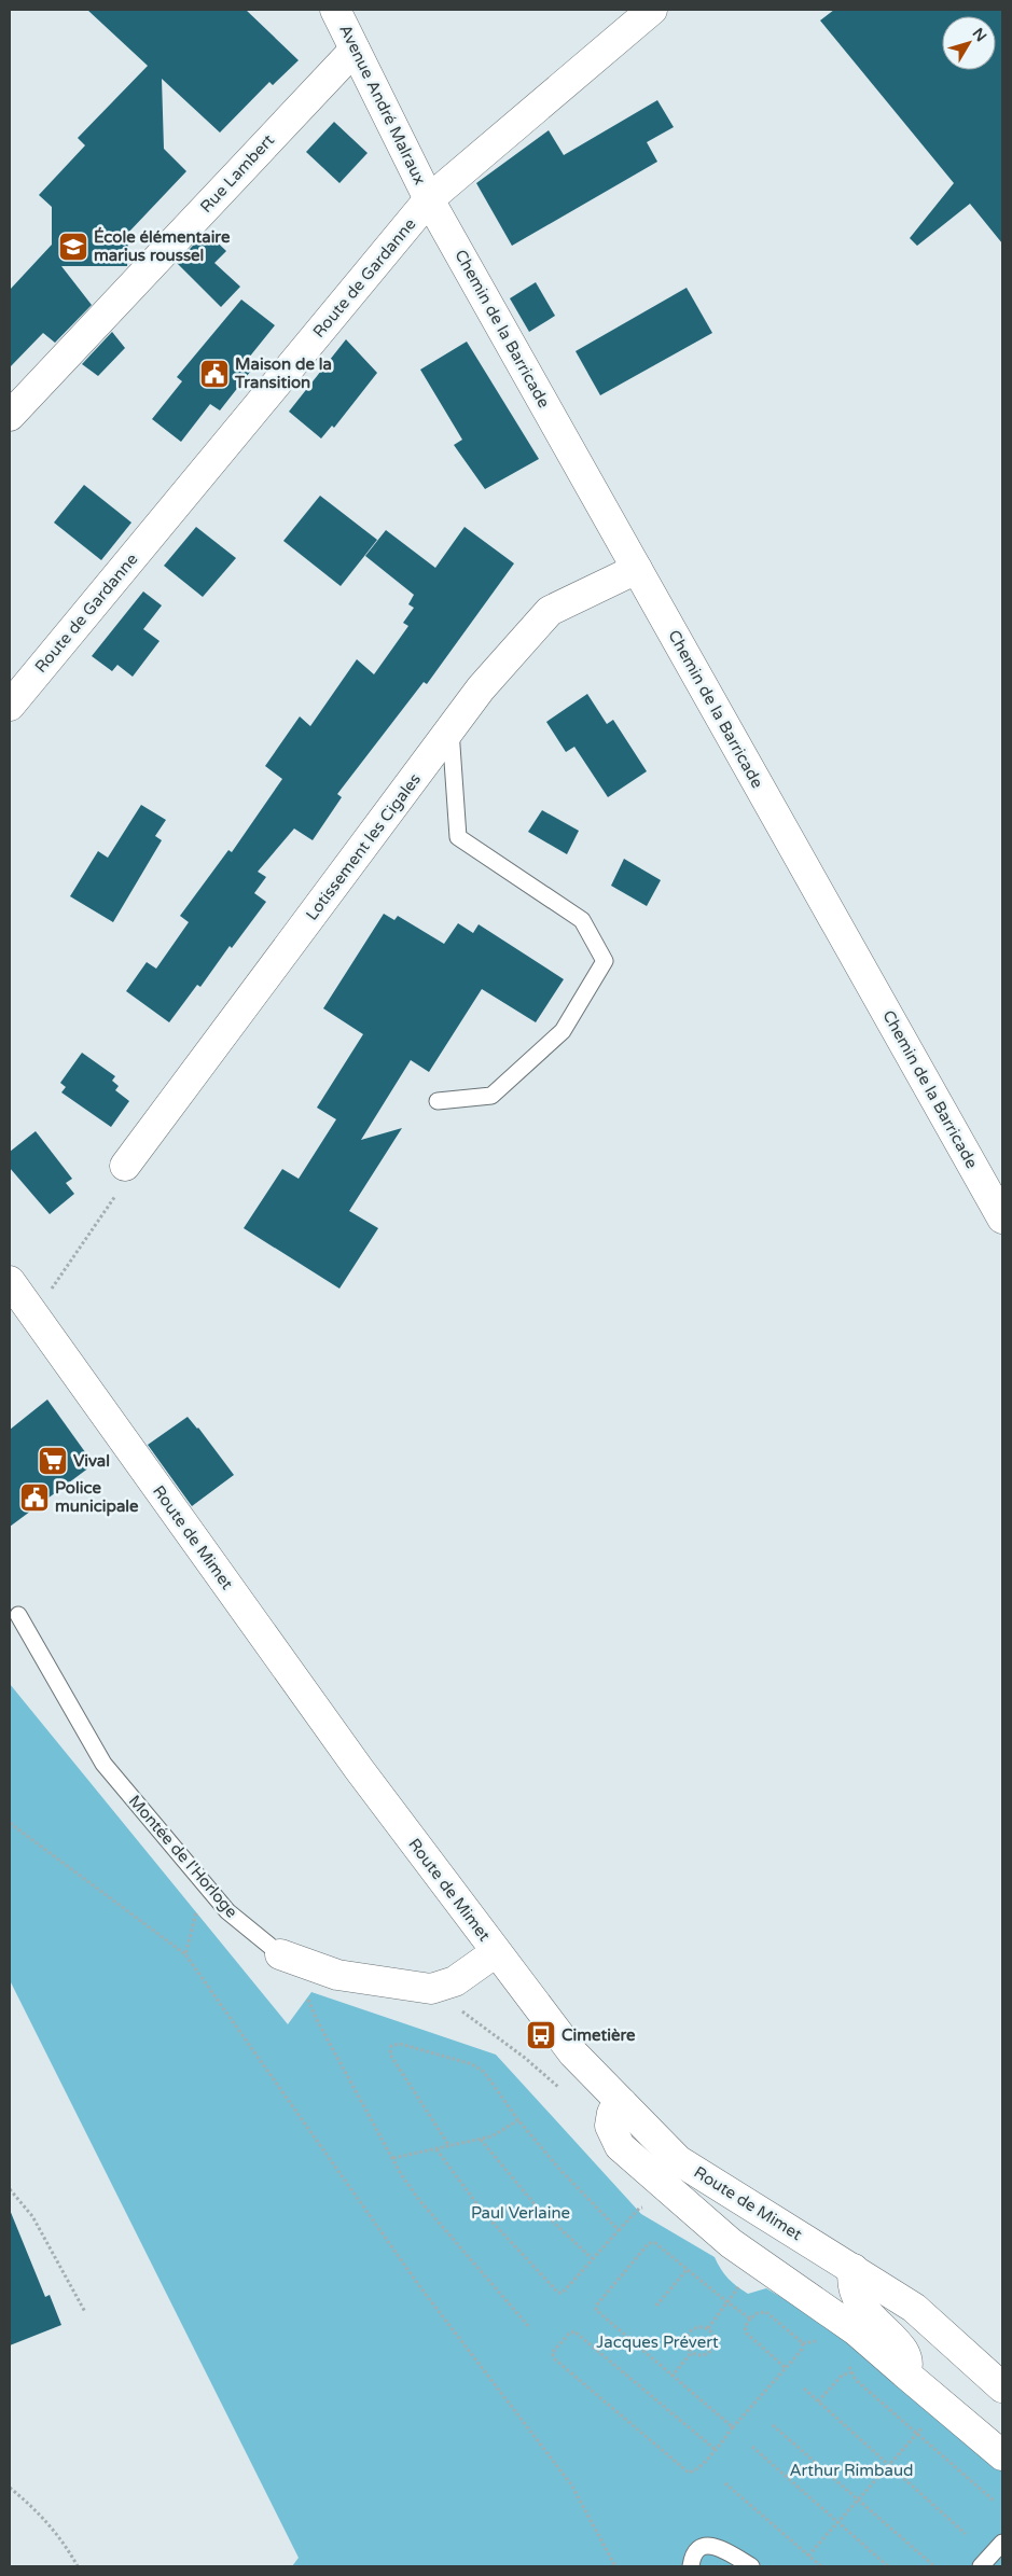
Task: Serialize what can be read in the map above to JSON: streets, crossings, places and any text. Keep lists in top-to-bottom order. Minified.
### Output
{"streets":{"street":["Avenue André Malraux","Rue Lambert","Route de Gardanne","Chemin de la Barricade","Lotissement les Cigales","Route de Mimet","Montée de l'Horloge"]},"crossings":[["Avenue André Malraux","Rue Lambert"],["Avenue André Malraux","Route de Gardanne"],["Avenue André Malraux","Chemin de la Barricade"],["Route de Gardanne","Chemin de la Barricade"],["Chemin de la Barricade","Lotissement les Cigales"]],"parks":["Paul Verlaine","Jacques Prévert","Arthur Rimbaud"],"places":{"school or university":["École élémentaire marius roussel"],"public building":["Maison de la Transition","Police municipale"],"supermarket":["Vival"],"bus stop":["Cimetière"]},"north":"top right"}
